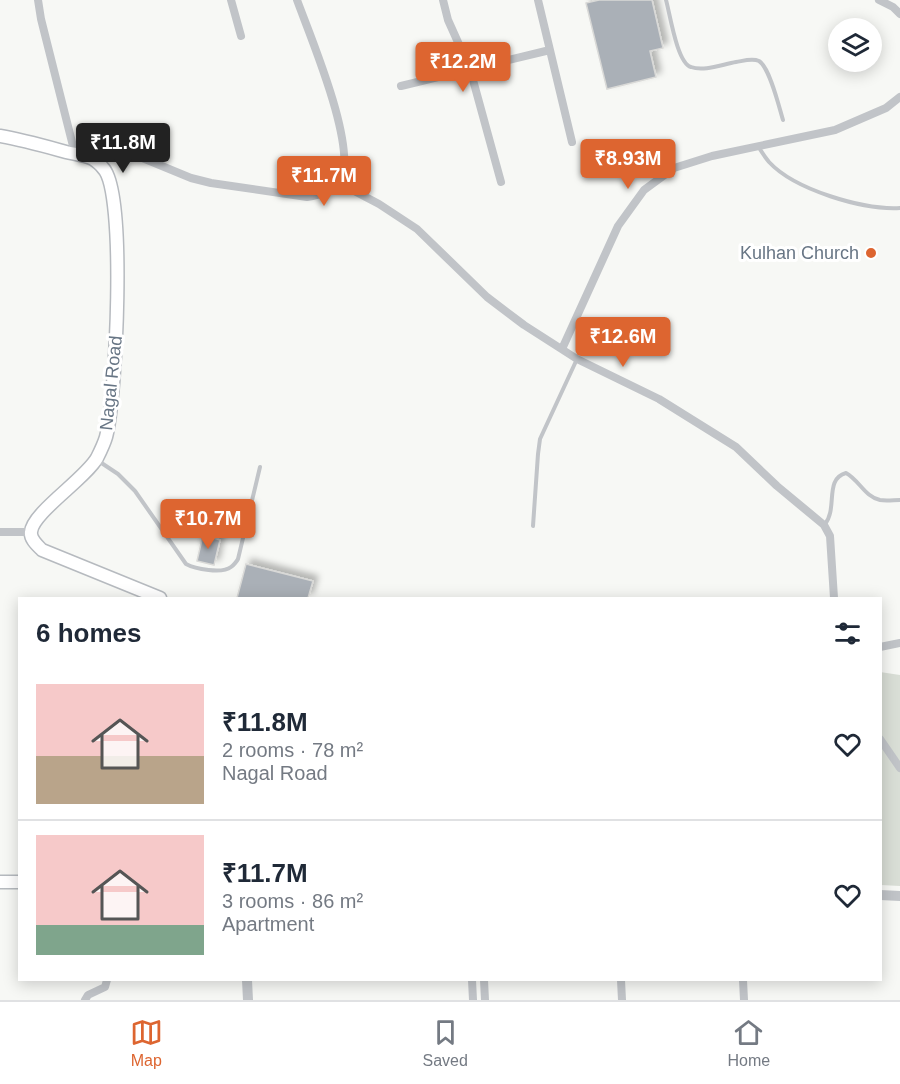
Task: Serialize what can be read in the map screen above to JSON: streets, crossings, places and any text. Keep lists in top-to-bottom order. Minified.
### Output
{"streets":{"main road":["Nagal Road"]},"places":["Kulhan Church"],"page":{"price":["₹12.2M","₹11.8M","₹8.93M","₹11.7M","₹12.6M","₹10.7M"],"heading":"6 homes","list":[{"name":"₹11.8M","note":"2 rooms · 78 m² · Nagal Road"},{"name":"₹11.7M","note":"3 rooms · 86 m² · Apartment"}],"tabs":["Map","Saved","Home"]}}
